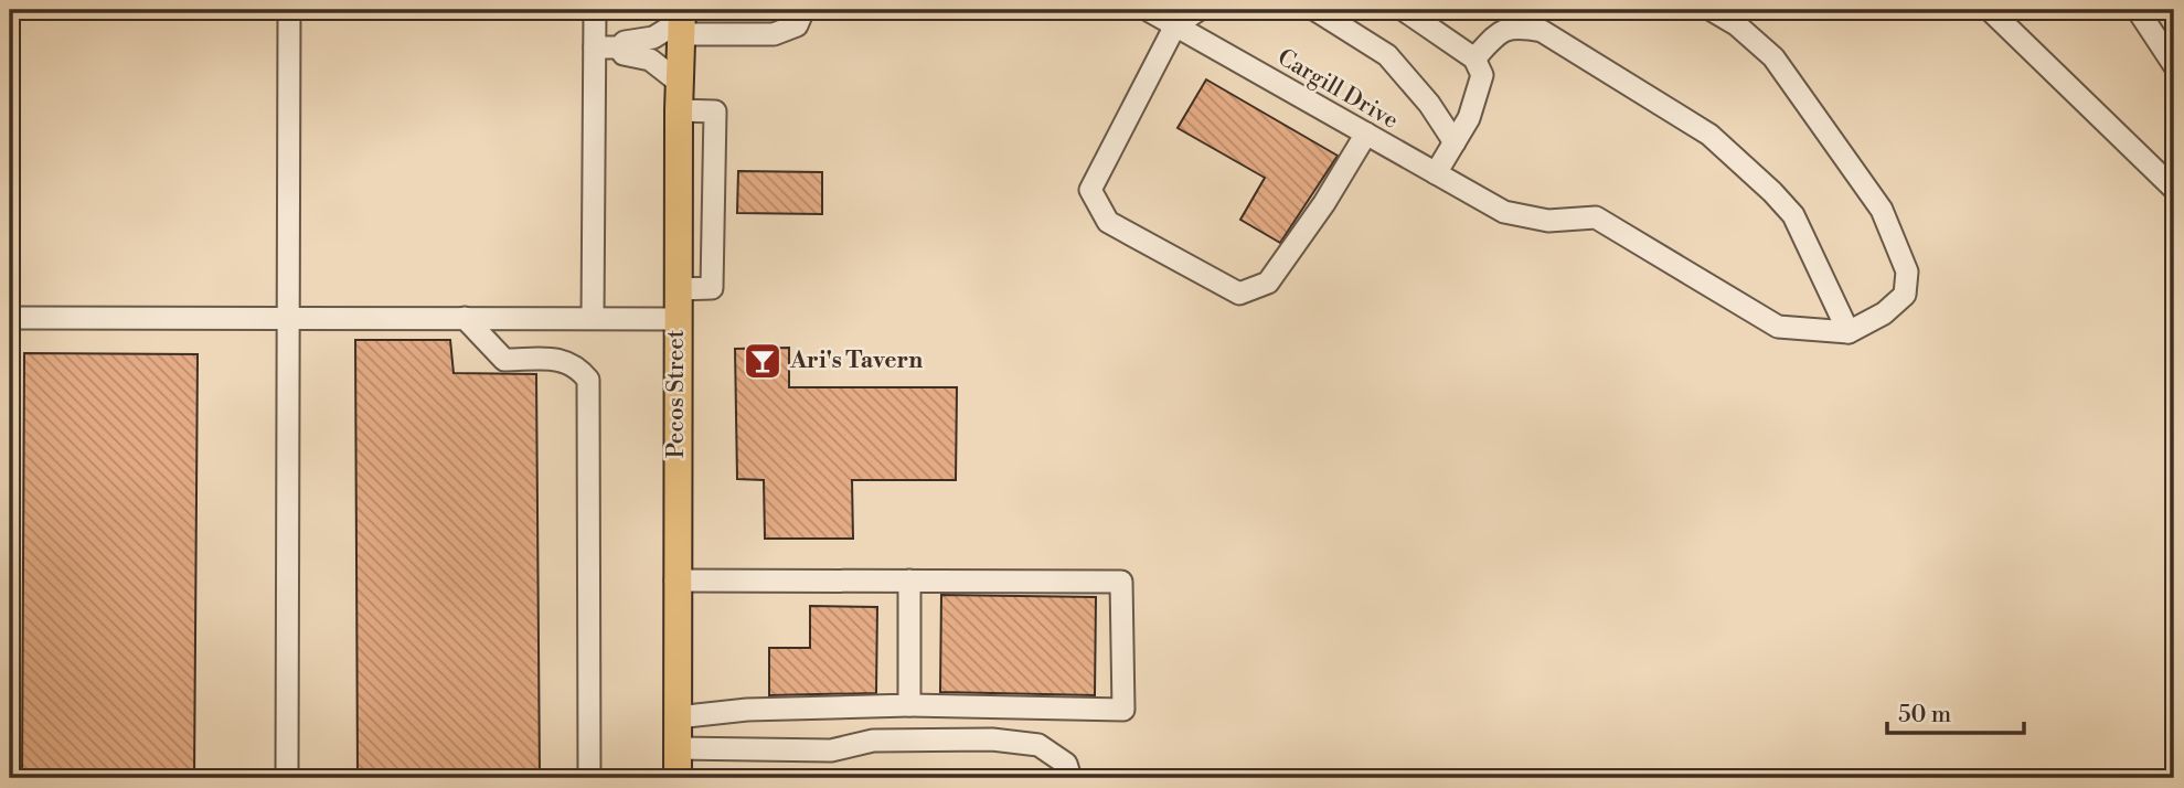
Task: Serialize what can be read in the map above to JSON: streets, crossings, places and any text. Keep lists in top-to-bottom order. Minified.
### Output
{"streets":{"main road":["Pecos Street"],"street":["Cargill Drive"]},"places":{"bar":["Ari's Tavern"]},"scale_bar":"50 m"}
